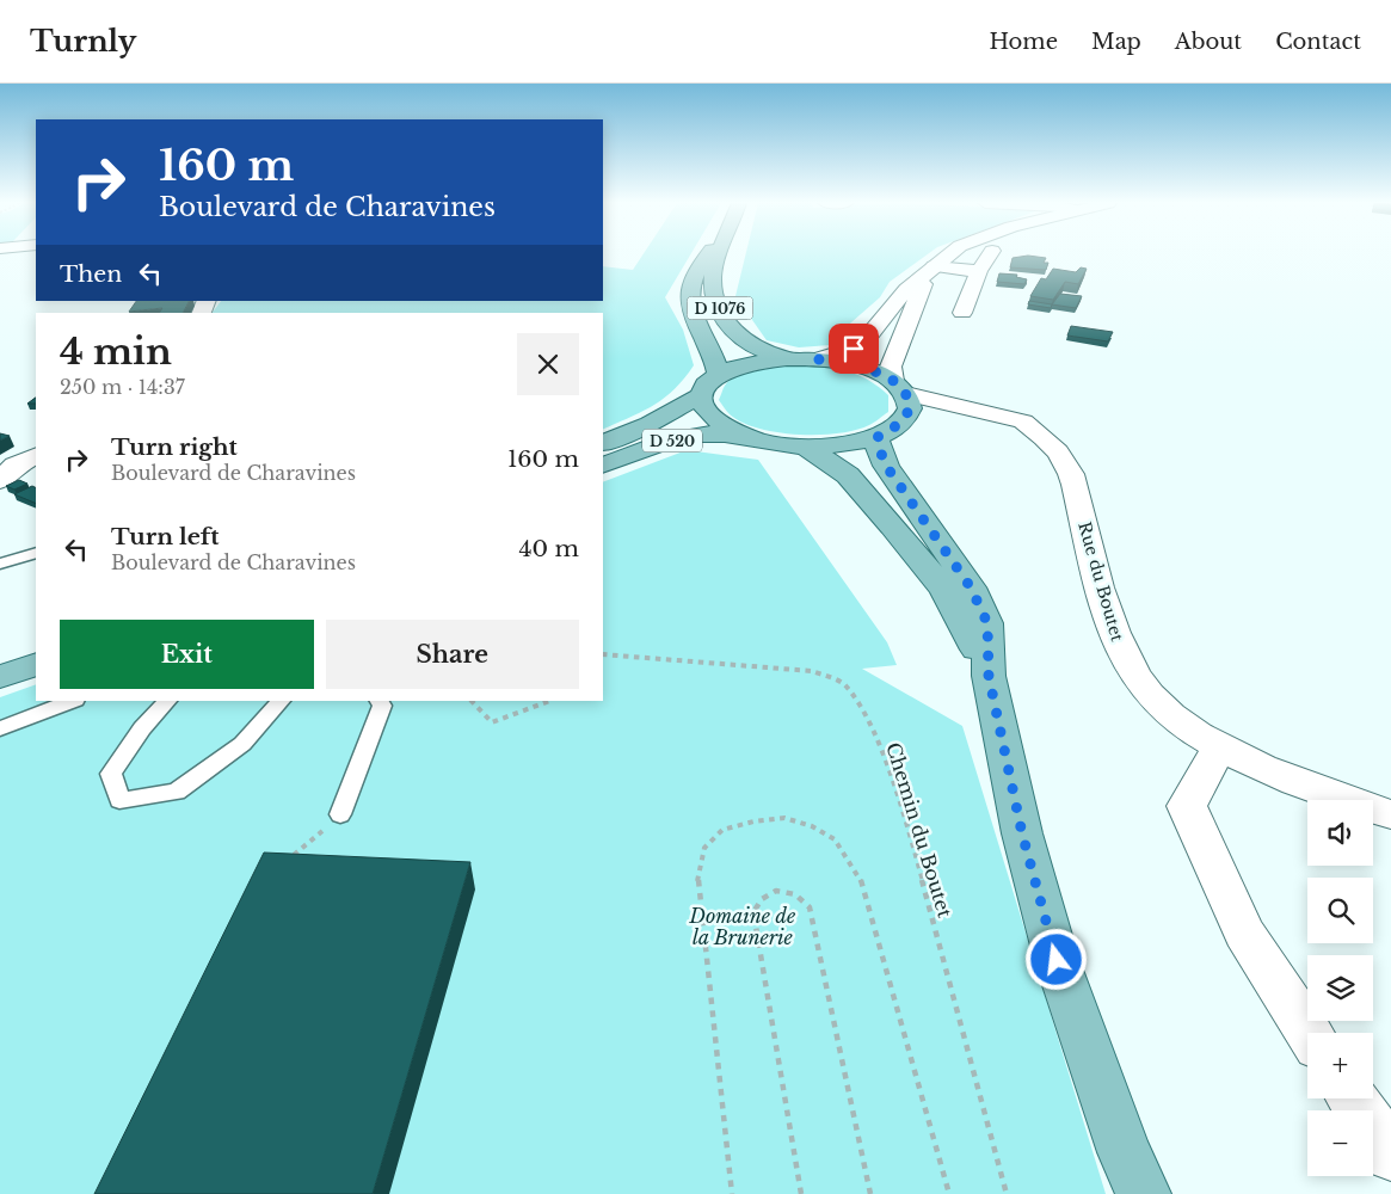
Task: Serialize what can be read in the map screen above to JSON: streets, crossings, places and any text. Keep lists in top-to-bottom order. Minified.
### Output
{"streets":{"main road":["D 1076","D 520"],"street":["Rue du Boutet"],"path":["Chemin du Boutet"]},"parks":["Domaine de la Brunerie"],"page":{"header":"Turnly","nav":["Home","Map","About","Contact"],"turn":["160 m","Boulevard de Charavines"],"then":"Then","heading":["4 min","250 m · 14:37"],"list":[{"name":"Turn right","note":"Boulevard de Charavines","value":"160 m"},{"name":"Turn left","note":"Boulevard de Charavines","value":"40 m"}],"buttons":["Exit","Share"],"map_buttons":["+","−"]}}
